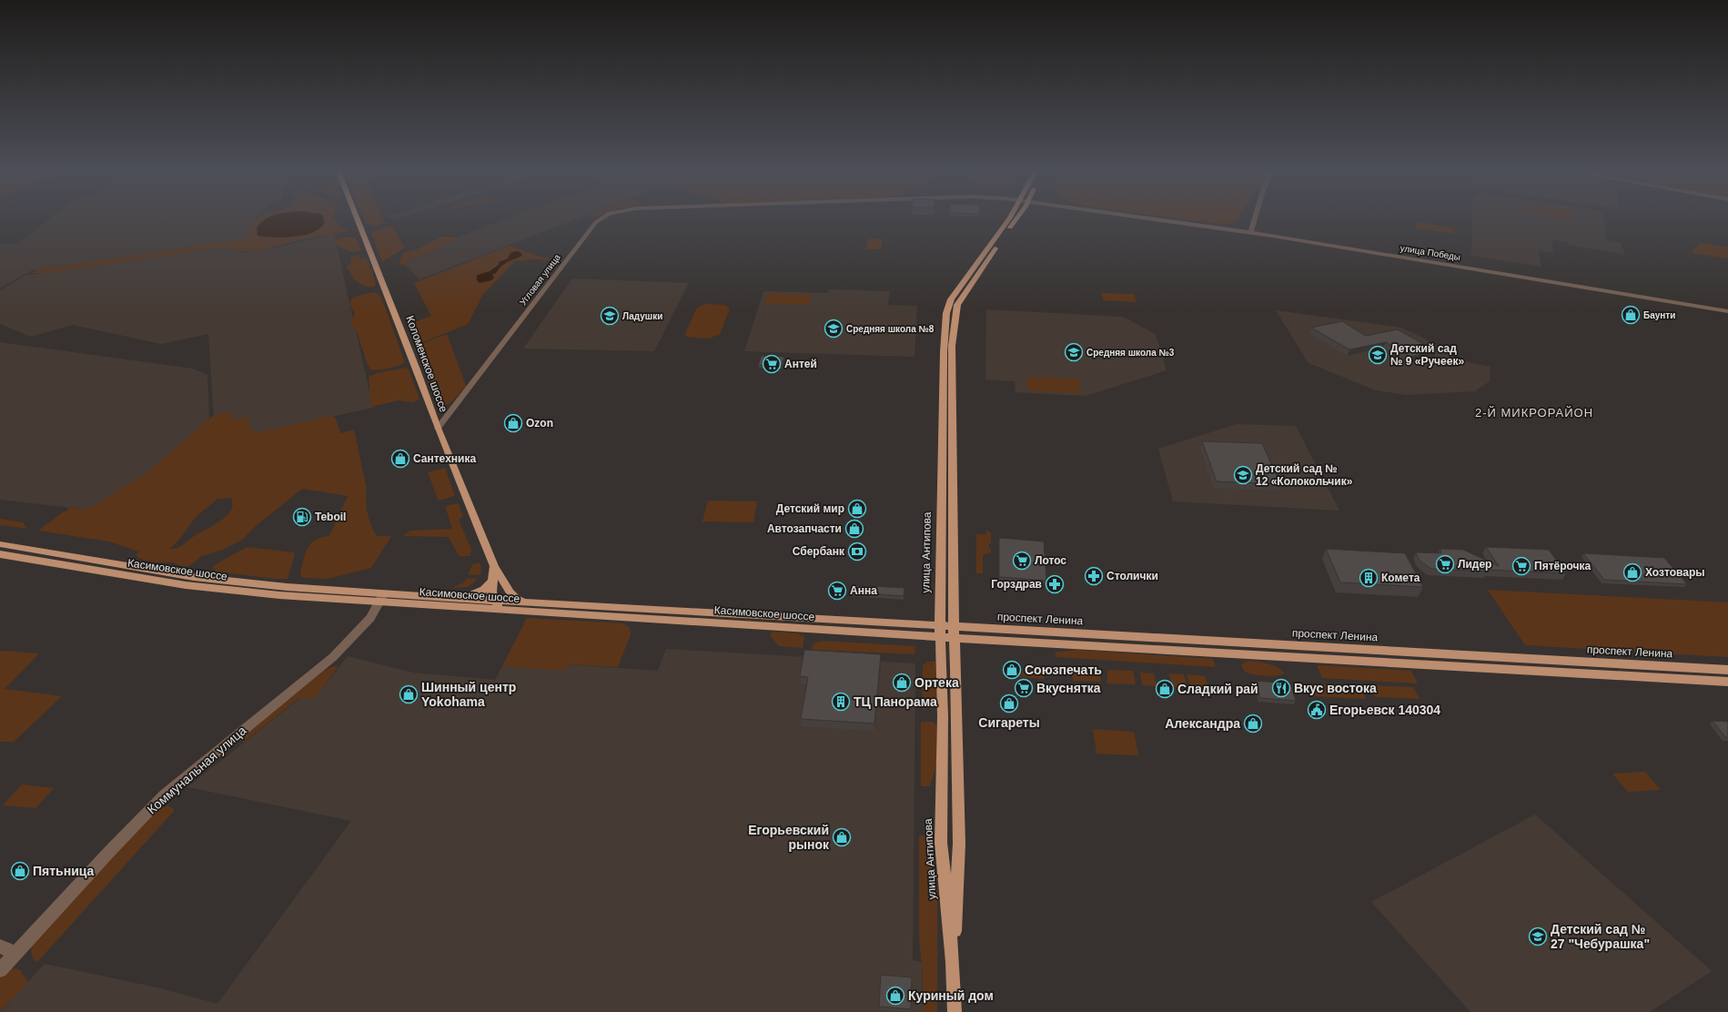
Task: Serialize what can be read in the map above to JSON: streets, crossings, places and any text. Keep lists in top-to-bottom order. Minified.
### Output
{"streets":{"main road":["Коломенское шоссе","улица Антипова","Касимовское шоссе","проспект Ленина"],"street":["улица Победы","Угловая улица","Коммунальная улица"]},"crossings":[["Угловая улица","Коломенское шоссе"],["Коломенское шоссе","Касимовское шоссе"],["улица Антипова","Касимовское шоссе"],["улица Антипова","проспект Ленина"],["Касимовское шоссе","проспект Ленина"],["Касимовское шоссе","Коммунальная улица"]],"districts":["2-Й МИКРОРАЙОН"],"places":{"shop":["Баунти","Ozon","Сантехника","Детский мир","Автозапчасти","Хозтовары","Союзпечать","Ортека","Сладкий рай","Шинный центр Yokohama","Сигареты","Александра","Егорьевский рынок","Пятьница","Куриный дом"],"school or university":["Ладушки","Средняя школа №8","Средняя школа №3","Детский сад № 9 «Ручеек»","Детский сад № 12 «Колокольчик»","Детский сад № 27 \"Чебурашка\""],"supermarket":["Антей","Лотос","Лидер","Пятёрочка","Анна","Вкуснятка"],"fuel station":["Teboil"],"bank":["Сбербанк"],"pharmacy":["Столички","Горздрав"],"building":["Комета","ТЦ Панорама"],"restaurant":["Вкус востока"],"public building":["Егорьевск 140304"]}}
